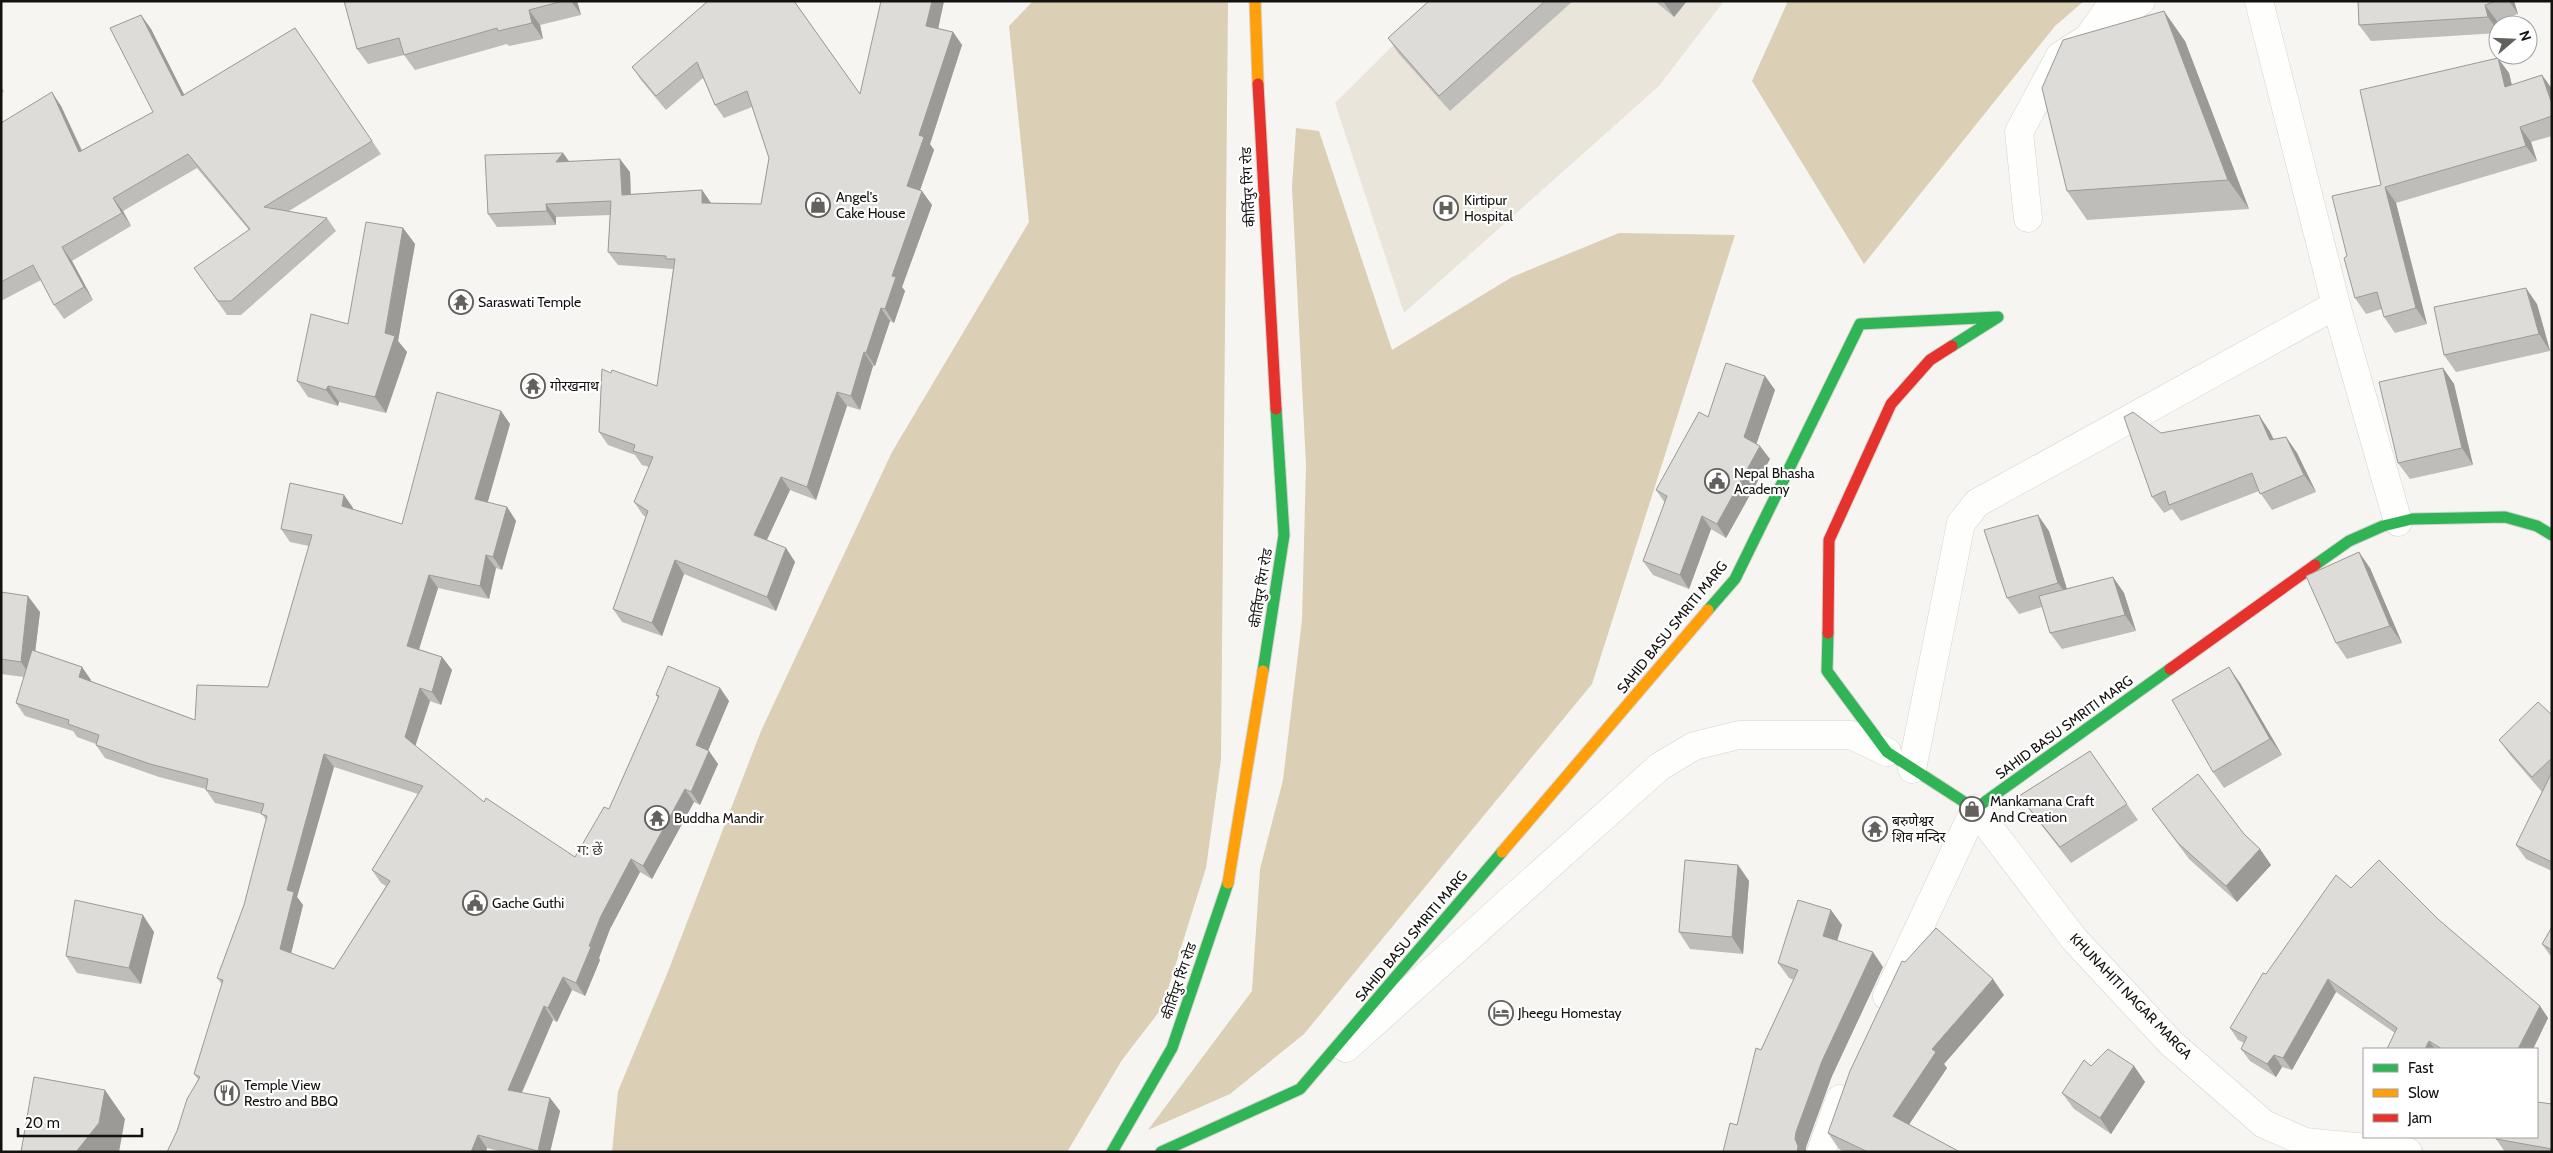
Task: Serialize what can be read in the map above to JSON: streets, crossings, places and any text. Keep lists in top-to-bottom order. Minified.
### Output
{"streets":{"street":["कीर्तिपुर रिंग रोड","SAHID BASU SMRITI MARG","KHUNAHITI NAGAR MARGA"]},"crossings":[["SAHID BASU SMRITI MARG","KHUNAHITI NAGAR MARGA"]],"districts":["ग: छें"],"places":{"shop":["Angel's Cake House","Mankamana Craft And Creation"],"hospital":["Kirtipur Hospital"],"temple":["Saraswati Temple","गोरखनाथ","Buddha Mandir","बरुणेश्वर शिव मन्दिर"],"public building":["Nepal Bhasha Academy","Gache Guthi"],"hotel":["Jheegu Homestay"],"restaurant":["Temple View Restro and BBQ"]},"legend":["Fast","Slow","Jam"],"scale_bar":"20 m","north":"right"}
